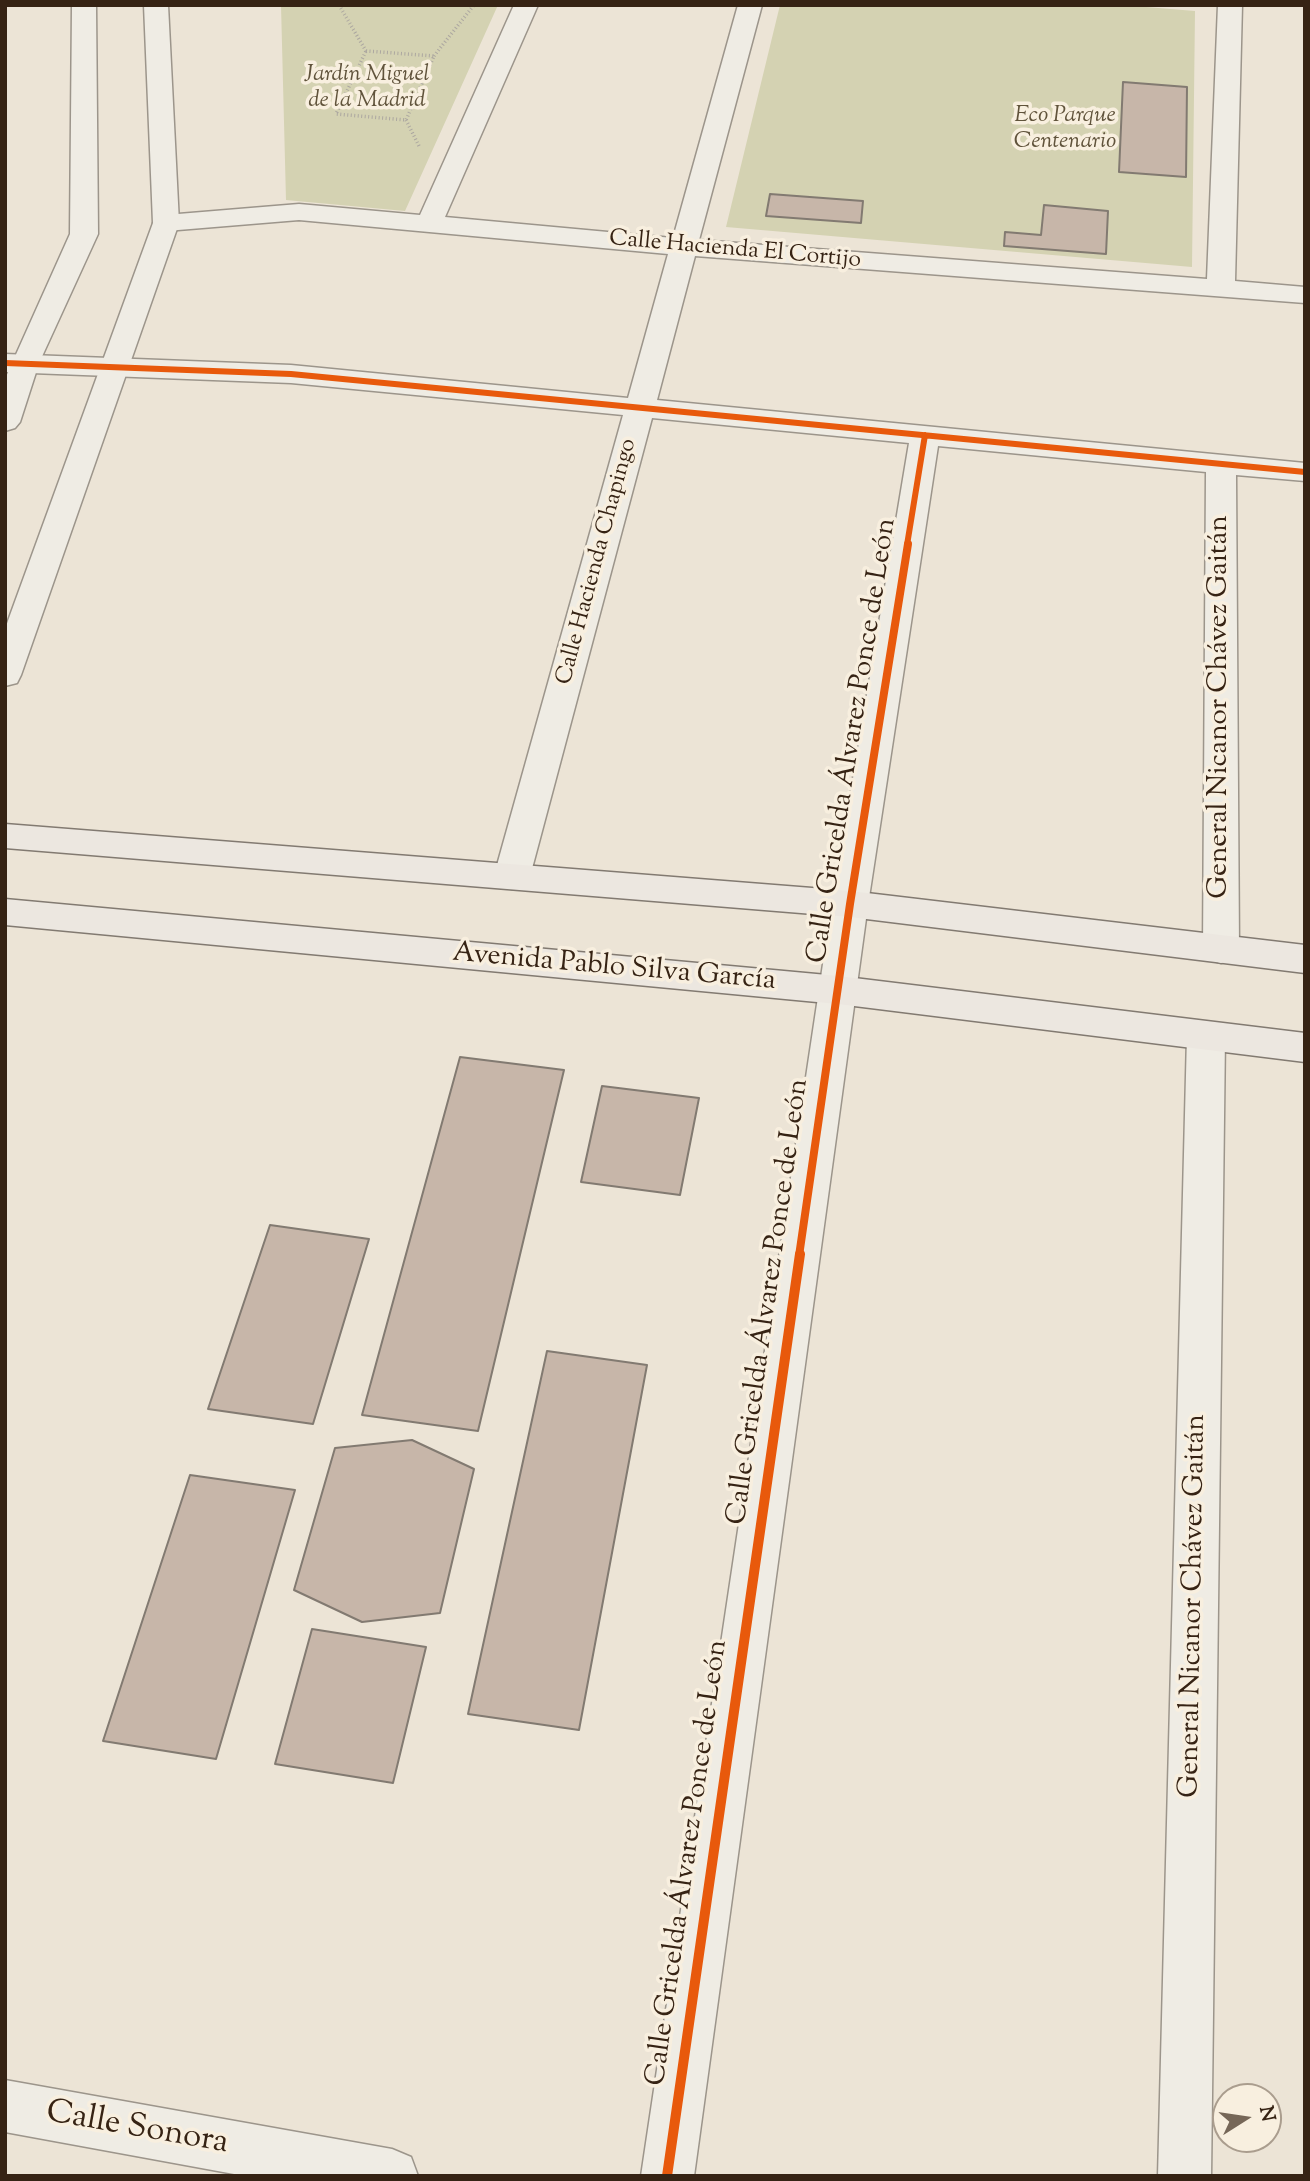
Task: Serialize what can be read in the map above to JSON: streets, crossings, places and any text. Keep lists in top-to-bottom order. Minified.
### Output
{"streets":{"main road":["Avenida Pablo Silva García"],"street":["Calle Hacienda El Cortijo","Calle Hacienda Chapingo","General Nicanor Chávez Gaitán","Calle Gricelda Álvarez Ponce de León","Calle Sonora"]},"crossings":[["Calle Hacienda El Cortijo","Calle Hacienda Chapingo"],["General Nicanor Chávez Gaitán","Avenida Pablo Silva García"],["Calle Gricelda Álvarez Ponce de León","Avenida Pablo Silva García"]],"parks":["Jardín Miguel de la Madrid","Eco Parque Centenario"],"north":"right"}
